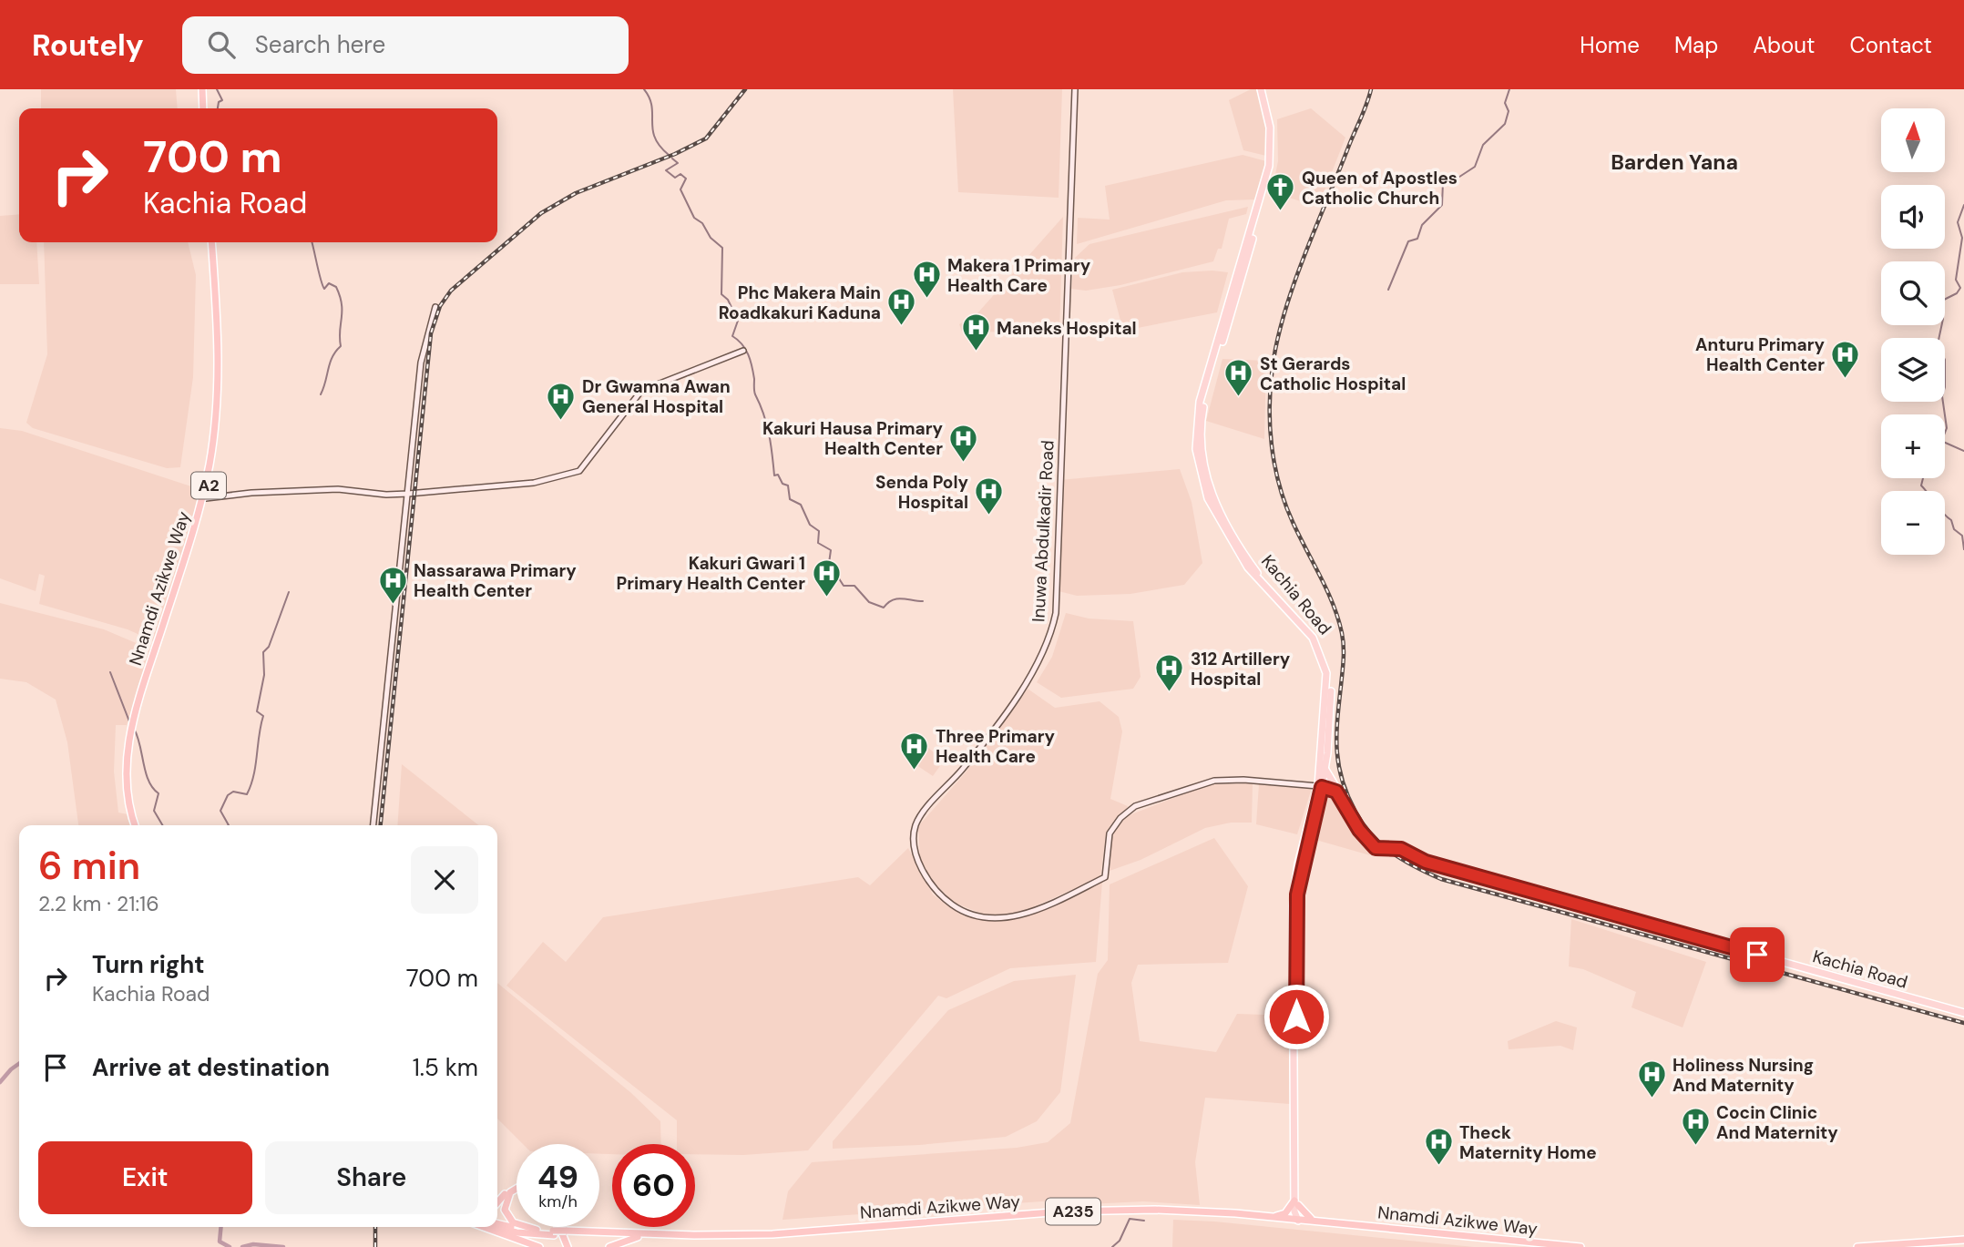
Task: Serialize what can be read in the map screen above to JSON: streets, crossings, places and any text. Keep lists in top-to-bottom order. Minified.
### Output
{"streets":{"highway":["A2","Nnamdi Azikwe Way","A235"],"main road":["Inuwa Abdulkadir Road","Kachia Road"]},"crossings":[["Inuwa Abdulkadir Road","Kachia Road"]],"districts":["Barden Yana"],"places":{"church":["Queen of Apostles Catholic Church"],"hospital":["Makera 1 Primary Health Care","Phc Makera Main Roadkakuri Kaduna","Maneks Hospital","Anturu Primary Health Center","St Gerards Catholic Hospital","Dr Gwamna Awan General Hospital","Kakuri Hausa Primary Health Center","Senda Poly Hospital","Kakuri Gwari 1 Primary Health Center","Nassarawa Primary Health Center","312 Artillery Hospital","Three Primary Health Care","Holiness Nursing And Maternity","Cocin Clinic And Maternity","Theck Maternity Home"]},"north":"top","page":{"header":"Routely","search":"Search here","nav":["Home","Map","About","Contact"],"map_buttons":["+","−"],"turn":["700 m","Kachia Road"],"heading":["6 min","2.2 km · 21:16"],"list":[{"name":"Turn right","note":"Kachia Road","value":"700 m"},{"name":"Arrive at destination","value":"1.5 km"}],"buttons":["Exit","Share"],"speed":"49 km/h","limit":"60"}}
